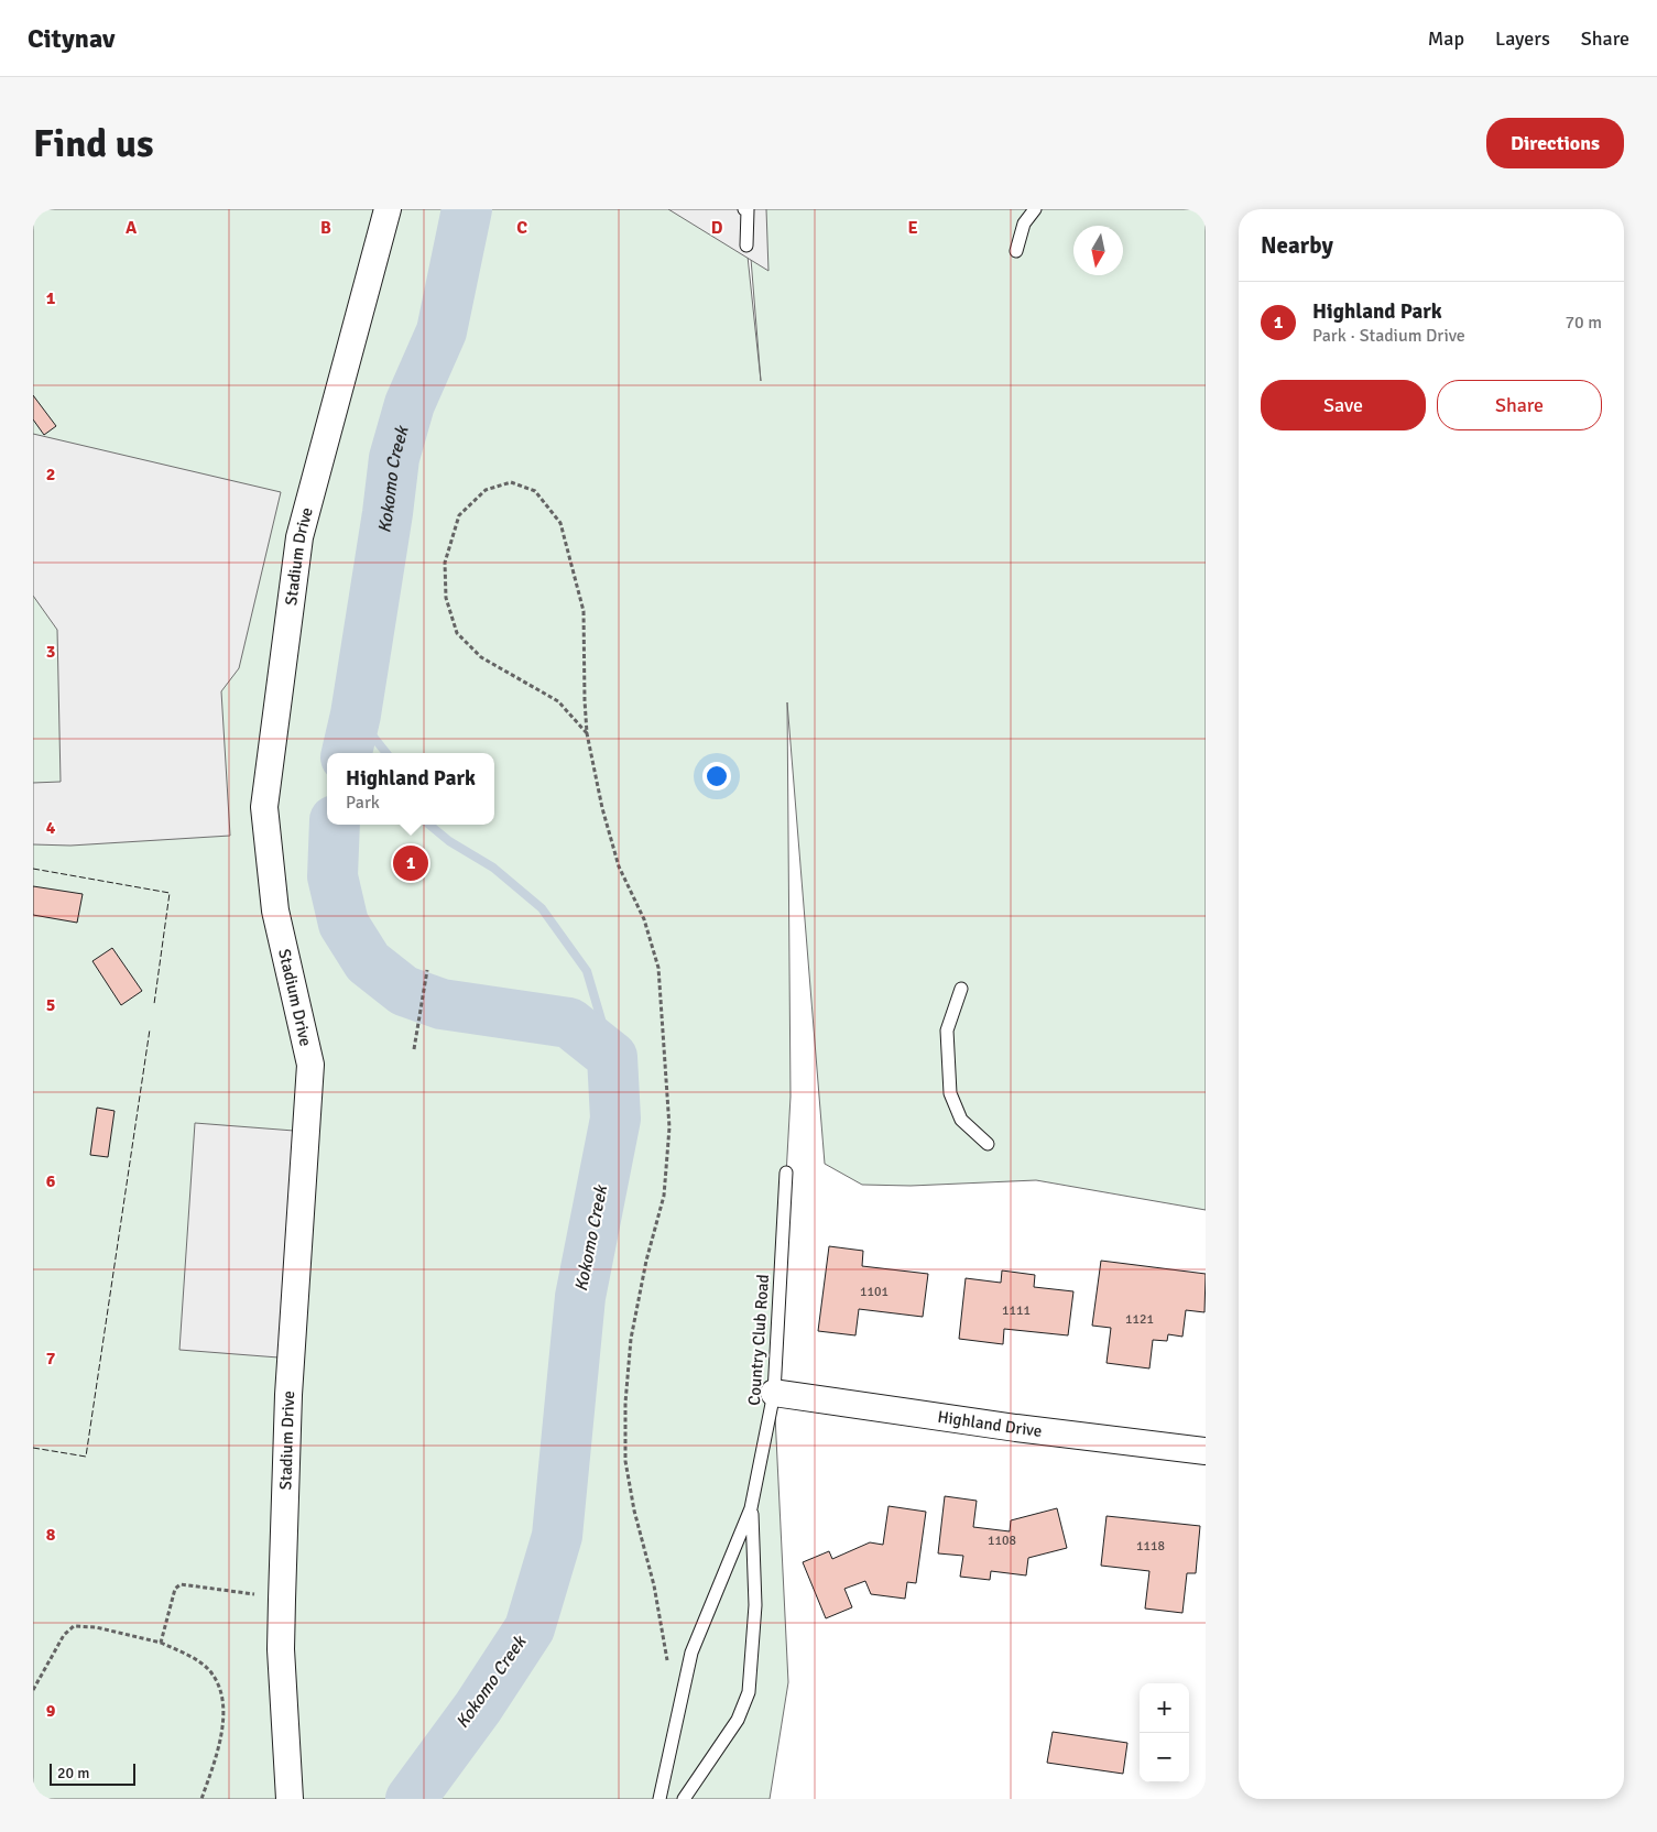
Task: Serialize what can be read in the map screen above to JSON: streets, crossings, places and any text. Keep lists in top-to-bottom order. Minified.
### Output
{"streets":{"street":["Stadium Drive","Highland Drive"],"lane":["Country Club Road"]},"crossings":[["Country Club Road","Highland Drive"]],"water":["Kokomo Creek"],"house_numbers":["1101","1111","1121","1108","1118"],"scale_bar":"20 m","north":"bottom","page":{"header":"Citynav","nav":["Map","Layers","Share"],"buttons":["Directions",["Save","Share"]],"title":"Find us","heading":"Nearby","list":[{"mark":"1","name":"Highland Park","note":"Park · Stadium Drive","value":"70 m"}],"popup":["Highland Park","Park"],"pins":"1","map_buttons":["+","−"],"scale":"20 m"},"grid":{"columns":["A","B","C","D","E"],"rows":["1","2","3","4","5","6","7","8","9"]}}
